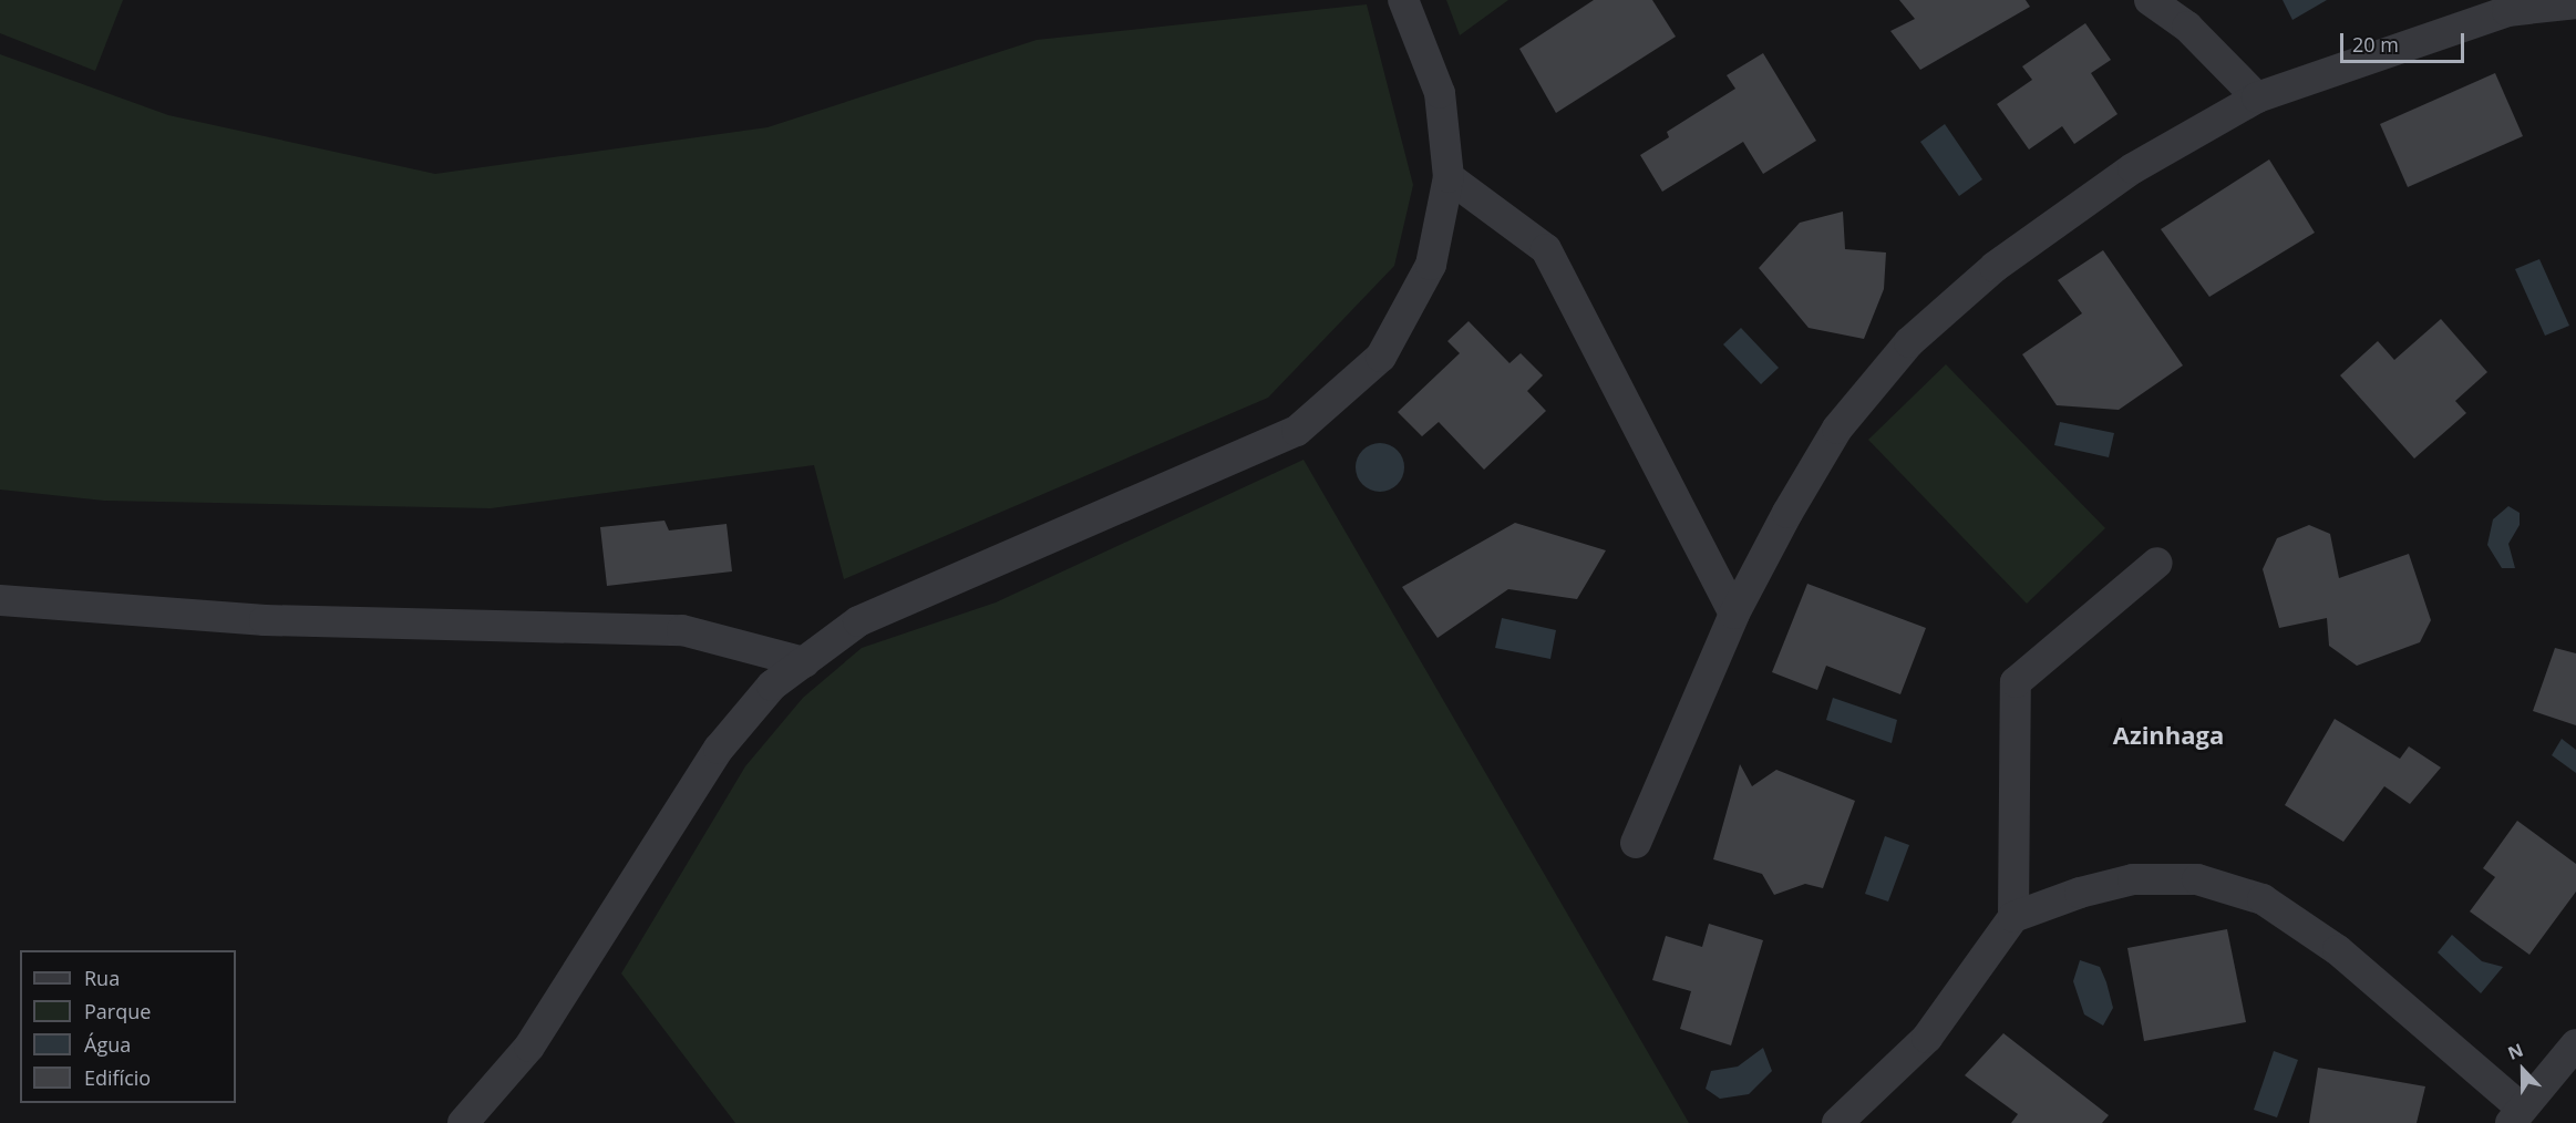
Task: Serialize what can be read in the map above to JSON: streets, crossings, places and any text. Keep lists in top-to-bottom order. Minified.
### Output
{"districts":["Azinhaga"],"legend":["Rua","Parque","Água","Edifício"],"scale_bar":"20 m","north":"top"}
